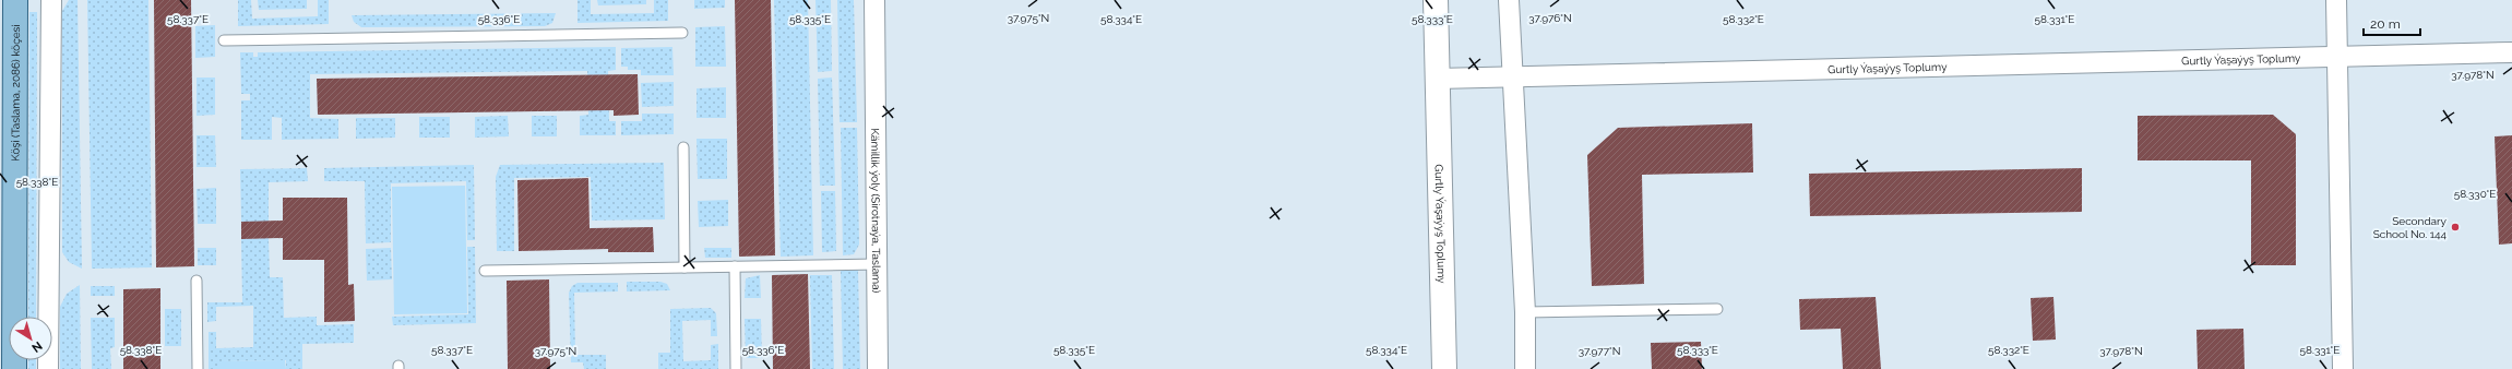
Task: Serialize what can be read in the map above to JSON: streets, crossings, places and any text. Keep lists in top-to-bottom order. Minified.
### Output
{"streets":{"main road":["Köşi (Taslama, 2086) köçesi"],"street":["Gurtly Ýaşaýyş Toplumy","Kämillik ýoly (Sirotnaýa, Taslama)"]},"places":["Secondary School No. 144"],"scale_bar":"20 m","north":"bottom right","coordinates":["37.975°N","37.976°N","58.336°E","58.335°E","58.334°E","58.333°E","58.332°E","58.331°E","58.337°E","37.978°N","58.338°E","58.330°E","37.977°N"]}
